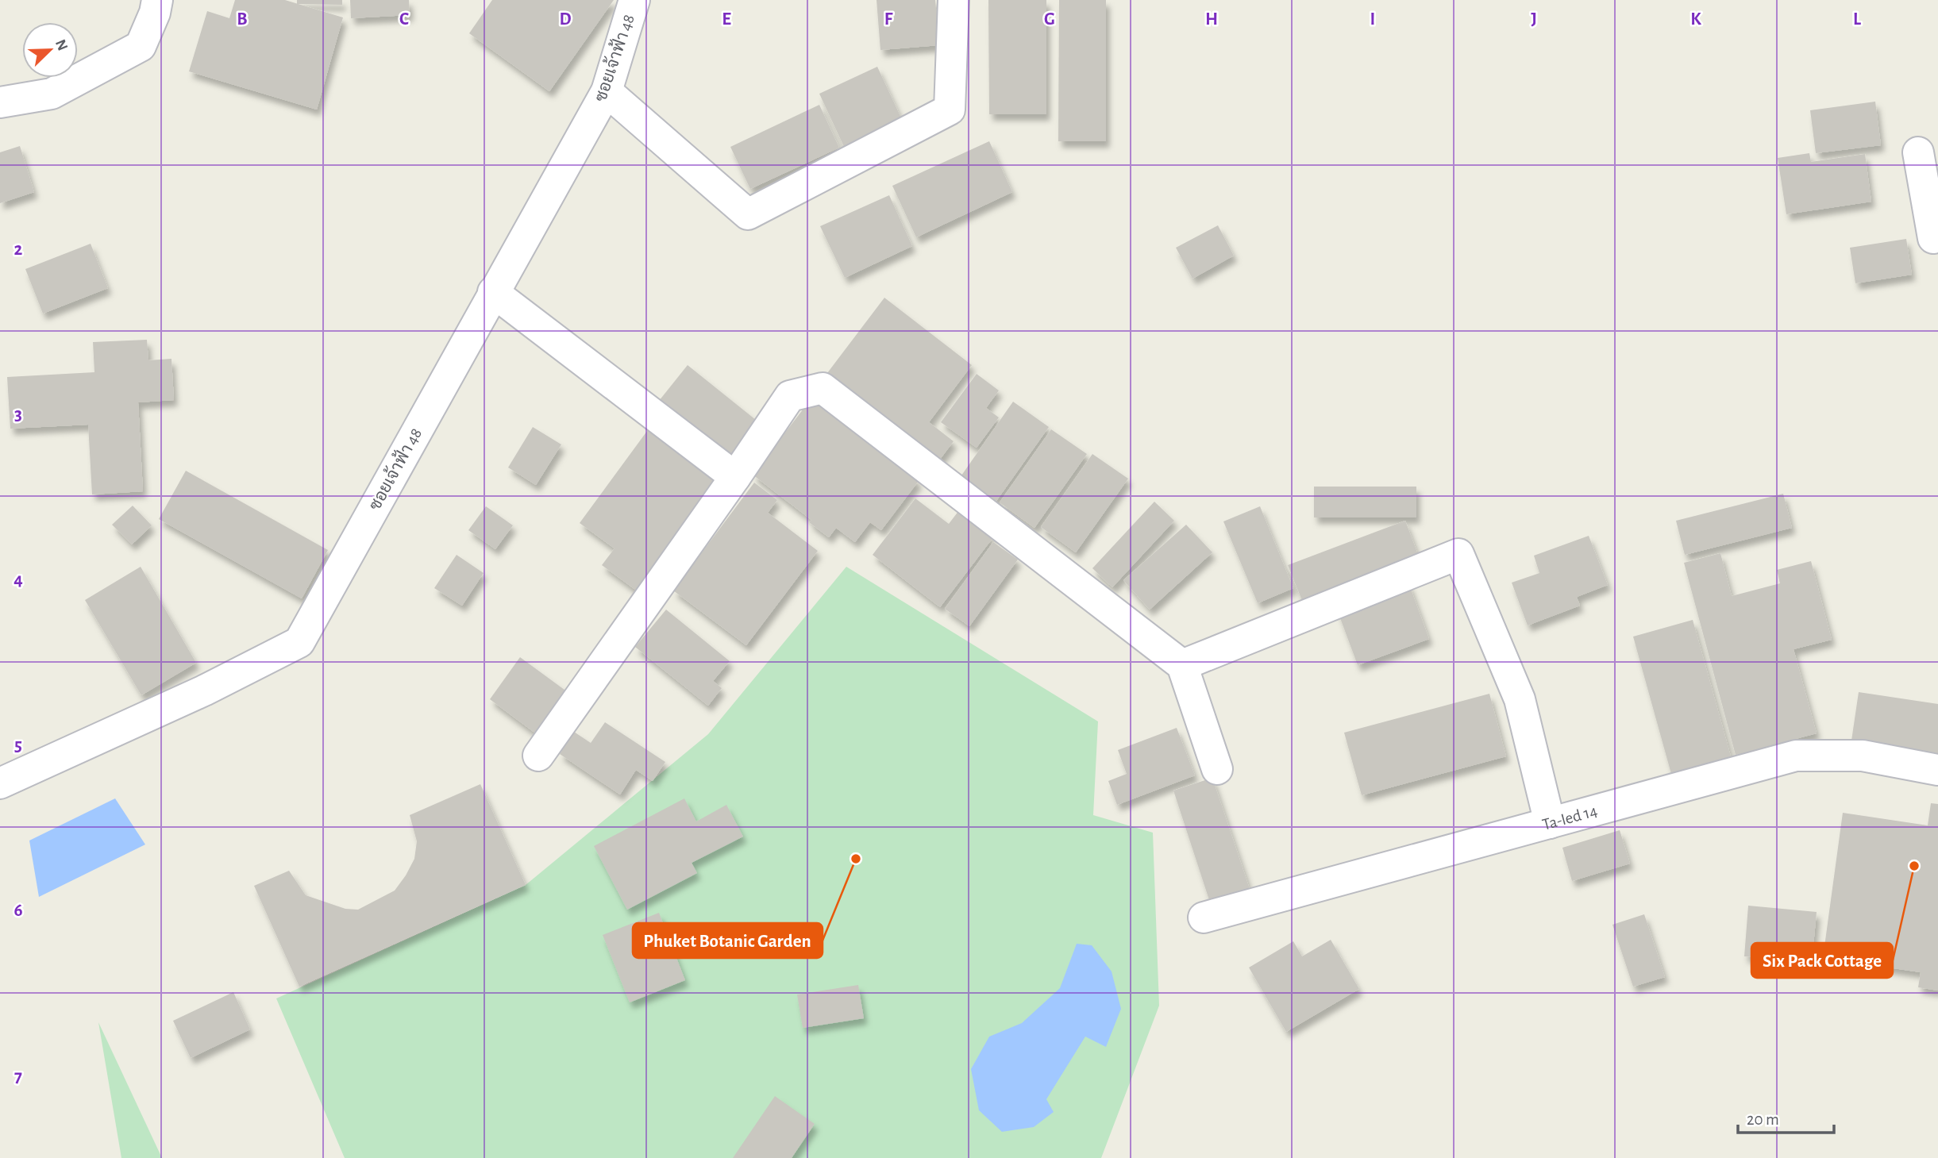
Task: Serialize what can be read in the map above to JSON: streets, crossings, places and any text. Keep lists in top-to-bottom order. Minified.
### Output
{"streets":{"street":["ซอยเจ้าฟ้า 48","Ta-Ied 14"]},"places":["Phuket Botanic Garden","Six Pack Cottage"],"scale_bar":"20 m","north":"top right","grid":{"columns":["B","C","D","E","F","G","H","I","J","K","L"],"rows":["2","3","4","5","6","7"]}}
